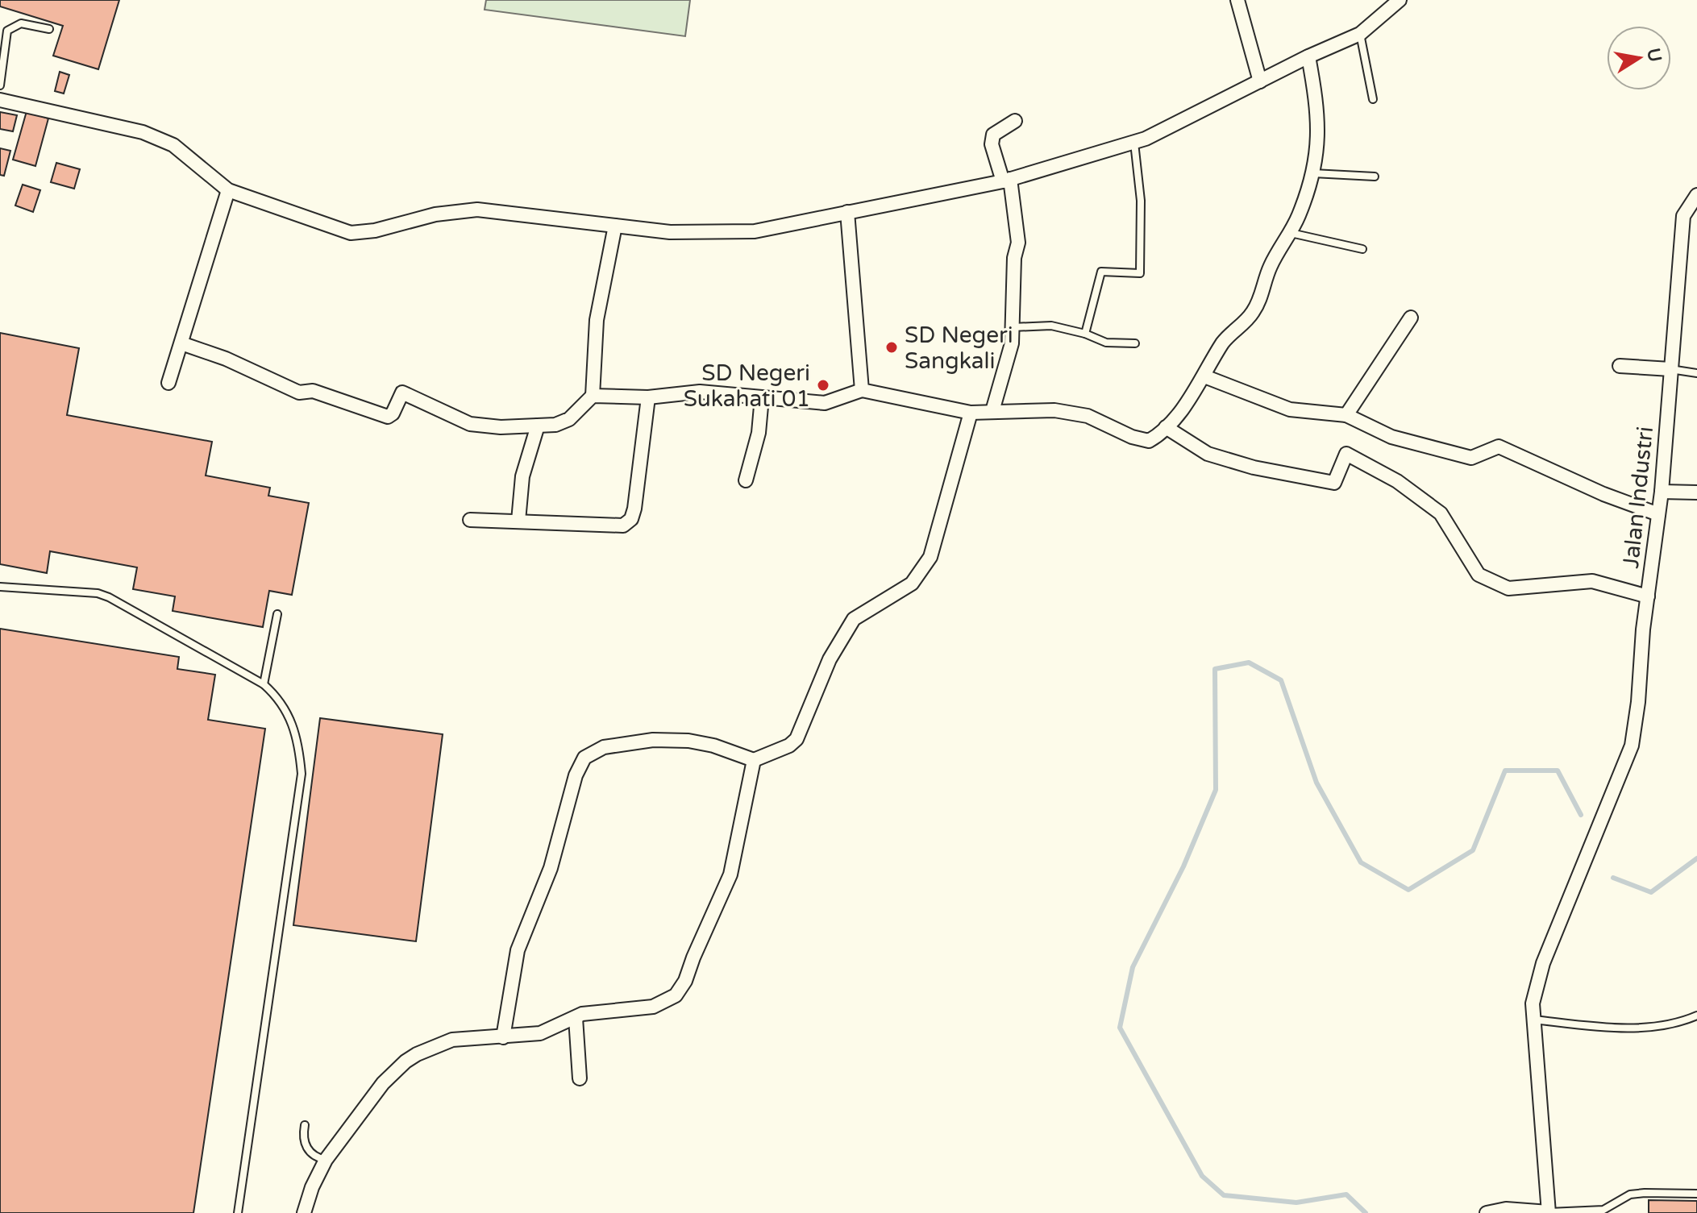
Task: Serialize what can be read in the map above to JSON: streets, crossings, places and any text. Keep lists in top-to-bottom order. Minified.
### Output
{"streets":{"street":["Jalan Industri"]},"places":["SD Negeri Sangkali","SD Negeri Sukahati 01"],"north":"right"}
